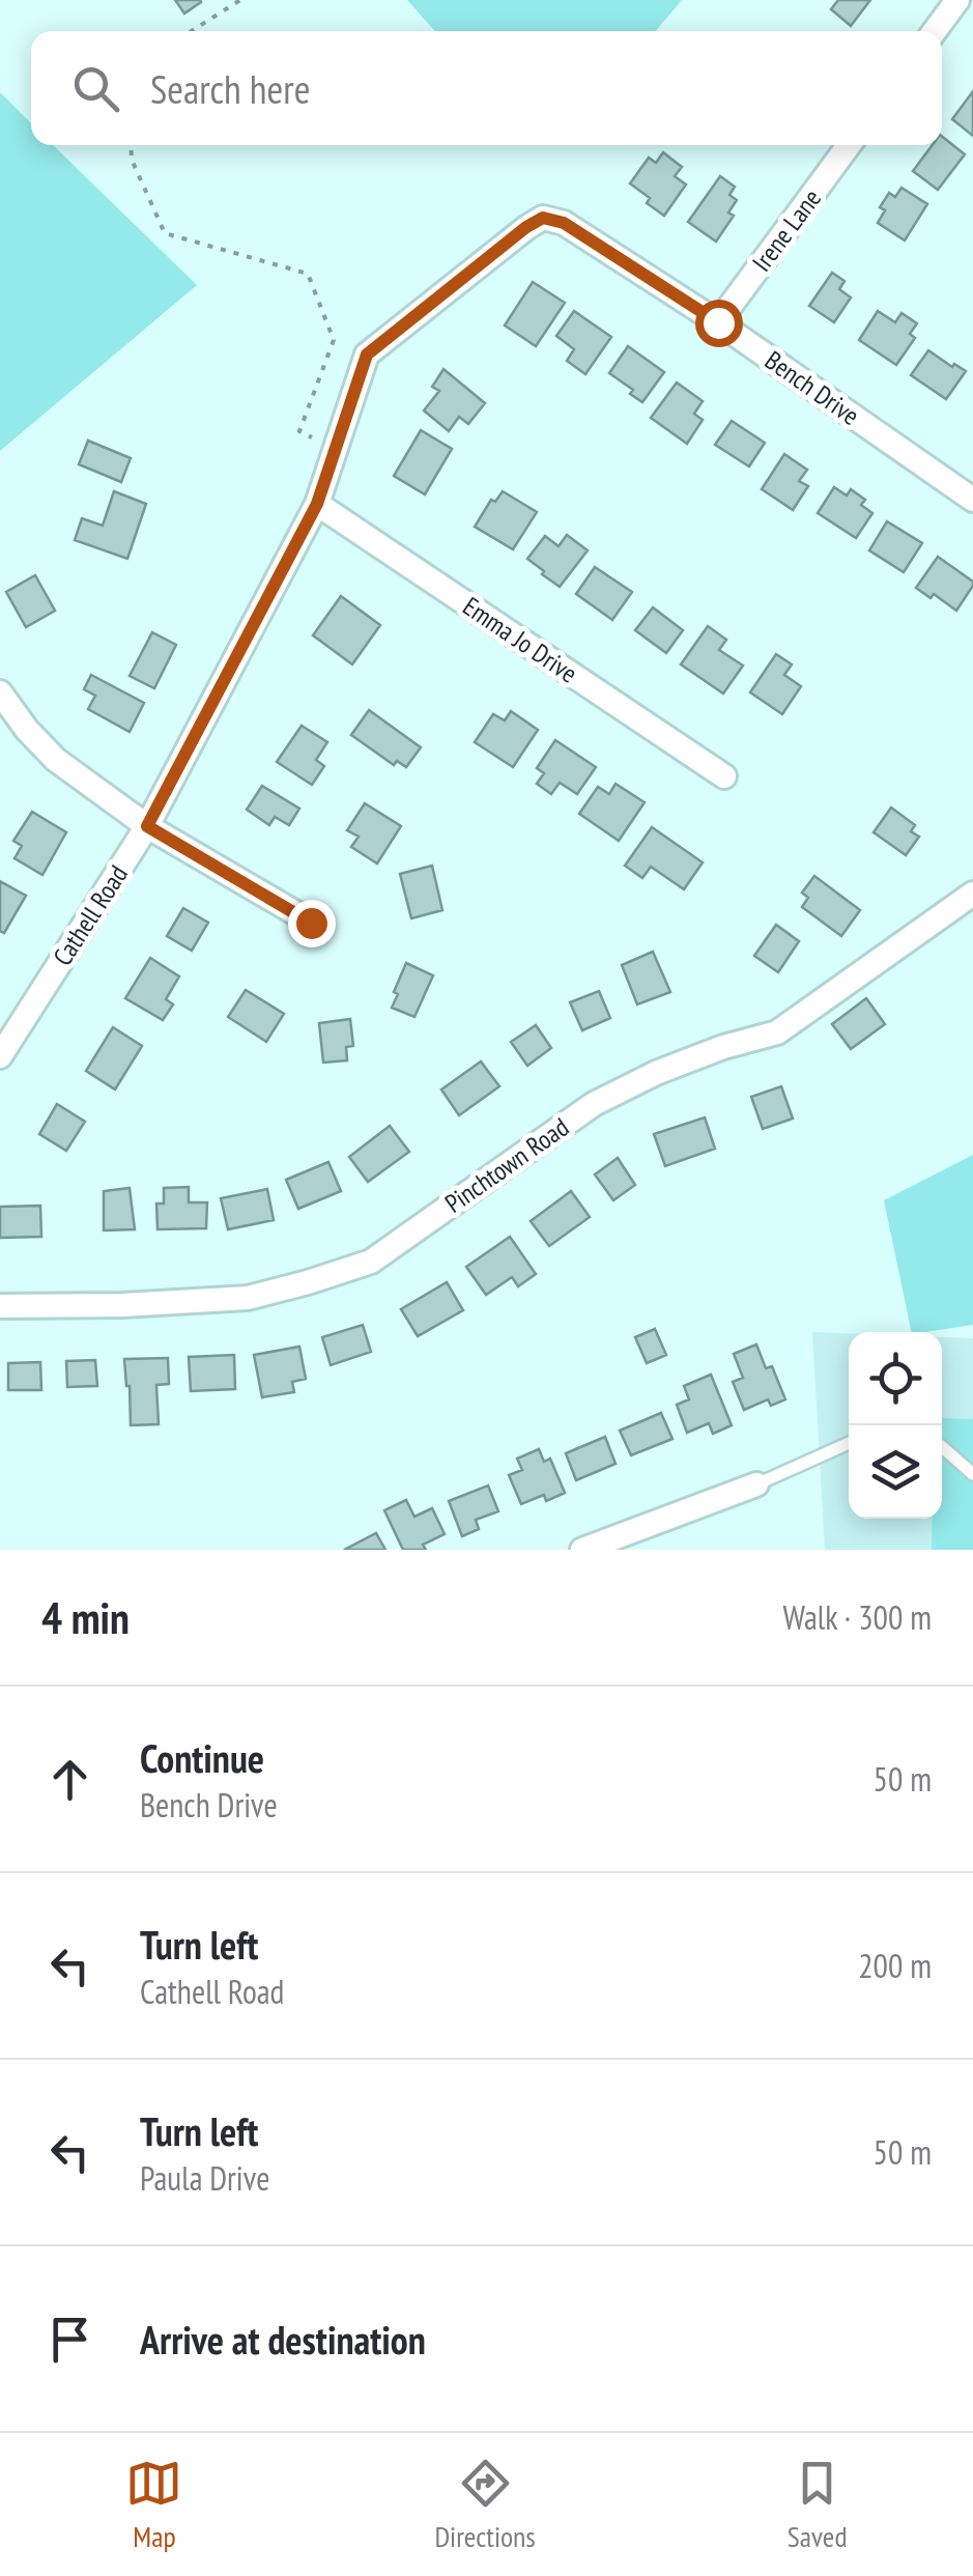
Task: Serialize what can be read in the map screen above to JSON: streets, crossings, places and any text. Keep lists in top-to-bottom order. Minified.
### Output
{"streets":{"street":["Irene Lane","Bench Drive","Emma Jo Drive","Cathell Road","Pinchtown Road"]},"crossings":[["Irene Lane","Bench Drive"],["Bench Drive","Cathell Road"],["Emma Jo Drive","Cathell Road"]],"page":{"search":"Search here","heading":["4 min","Walk · 300 m"],"list":[["Continue","Bench Drive","50 m"],["Turn left","Cathell Road","200 m"],["Turn left","Paula Drive","50 m"],"Arrive at destination"],"nav":["Map","Directions","Saved"]}}
